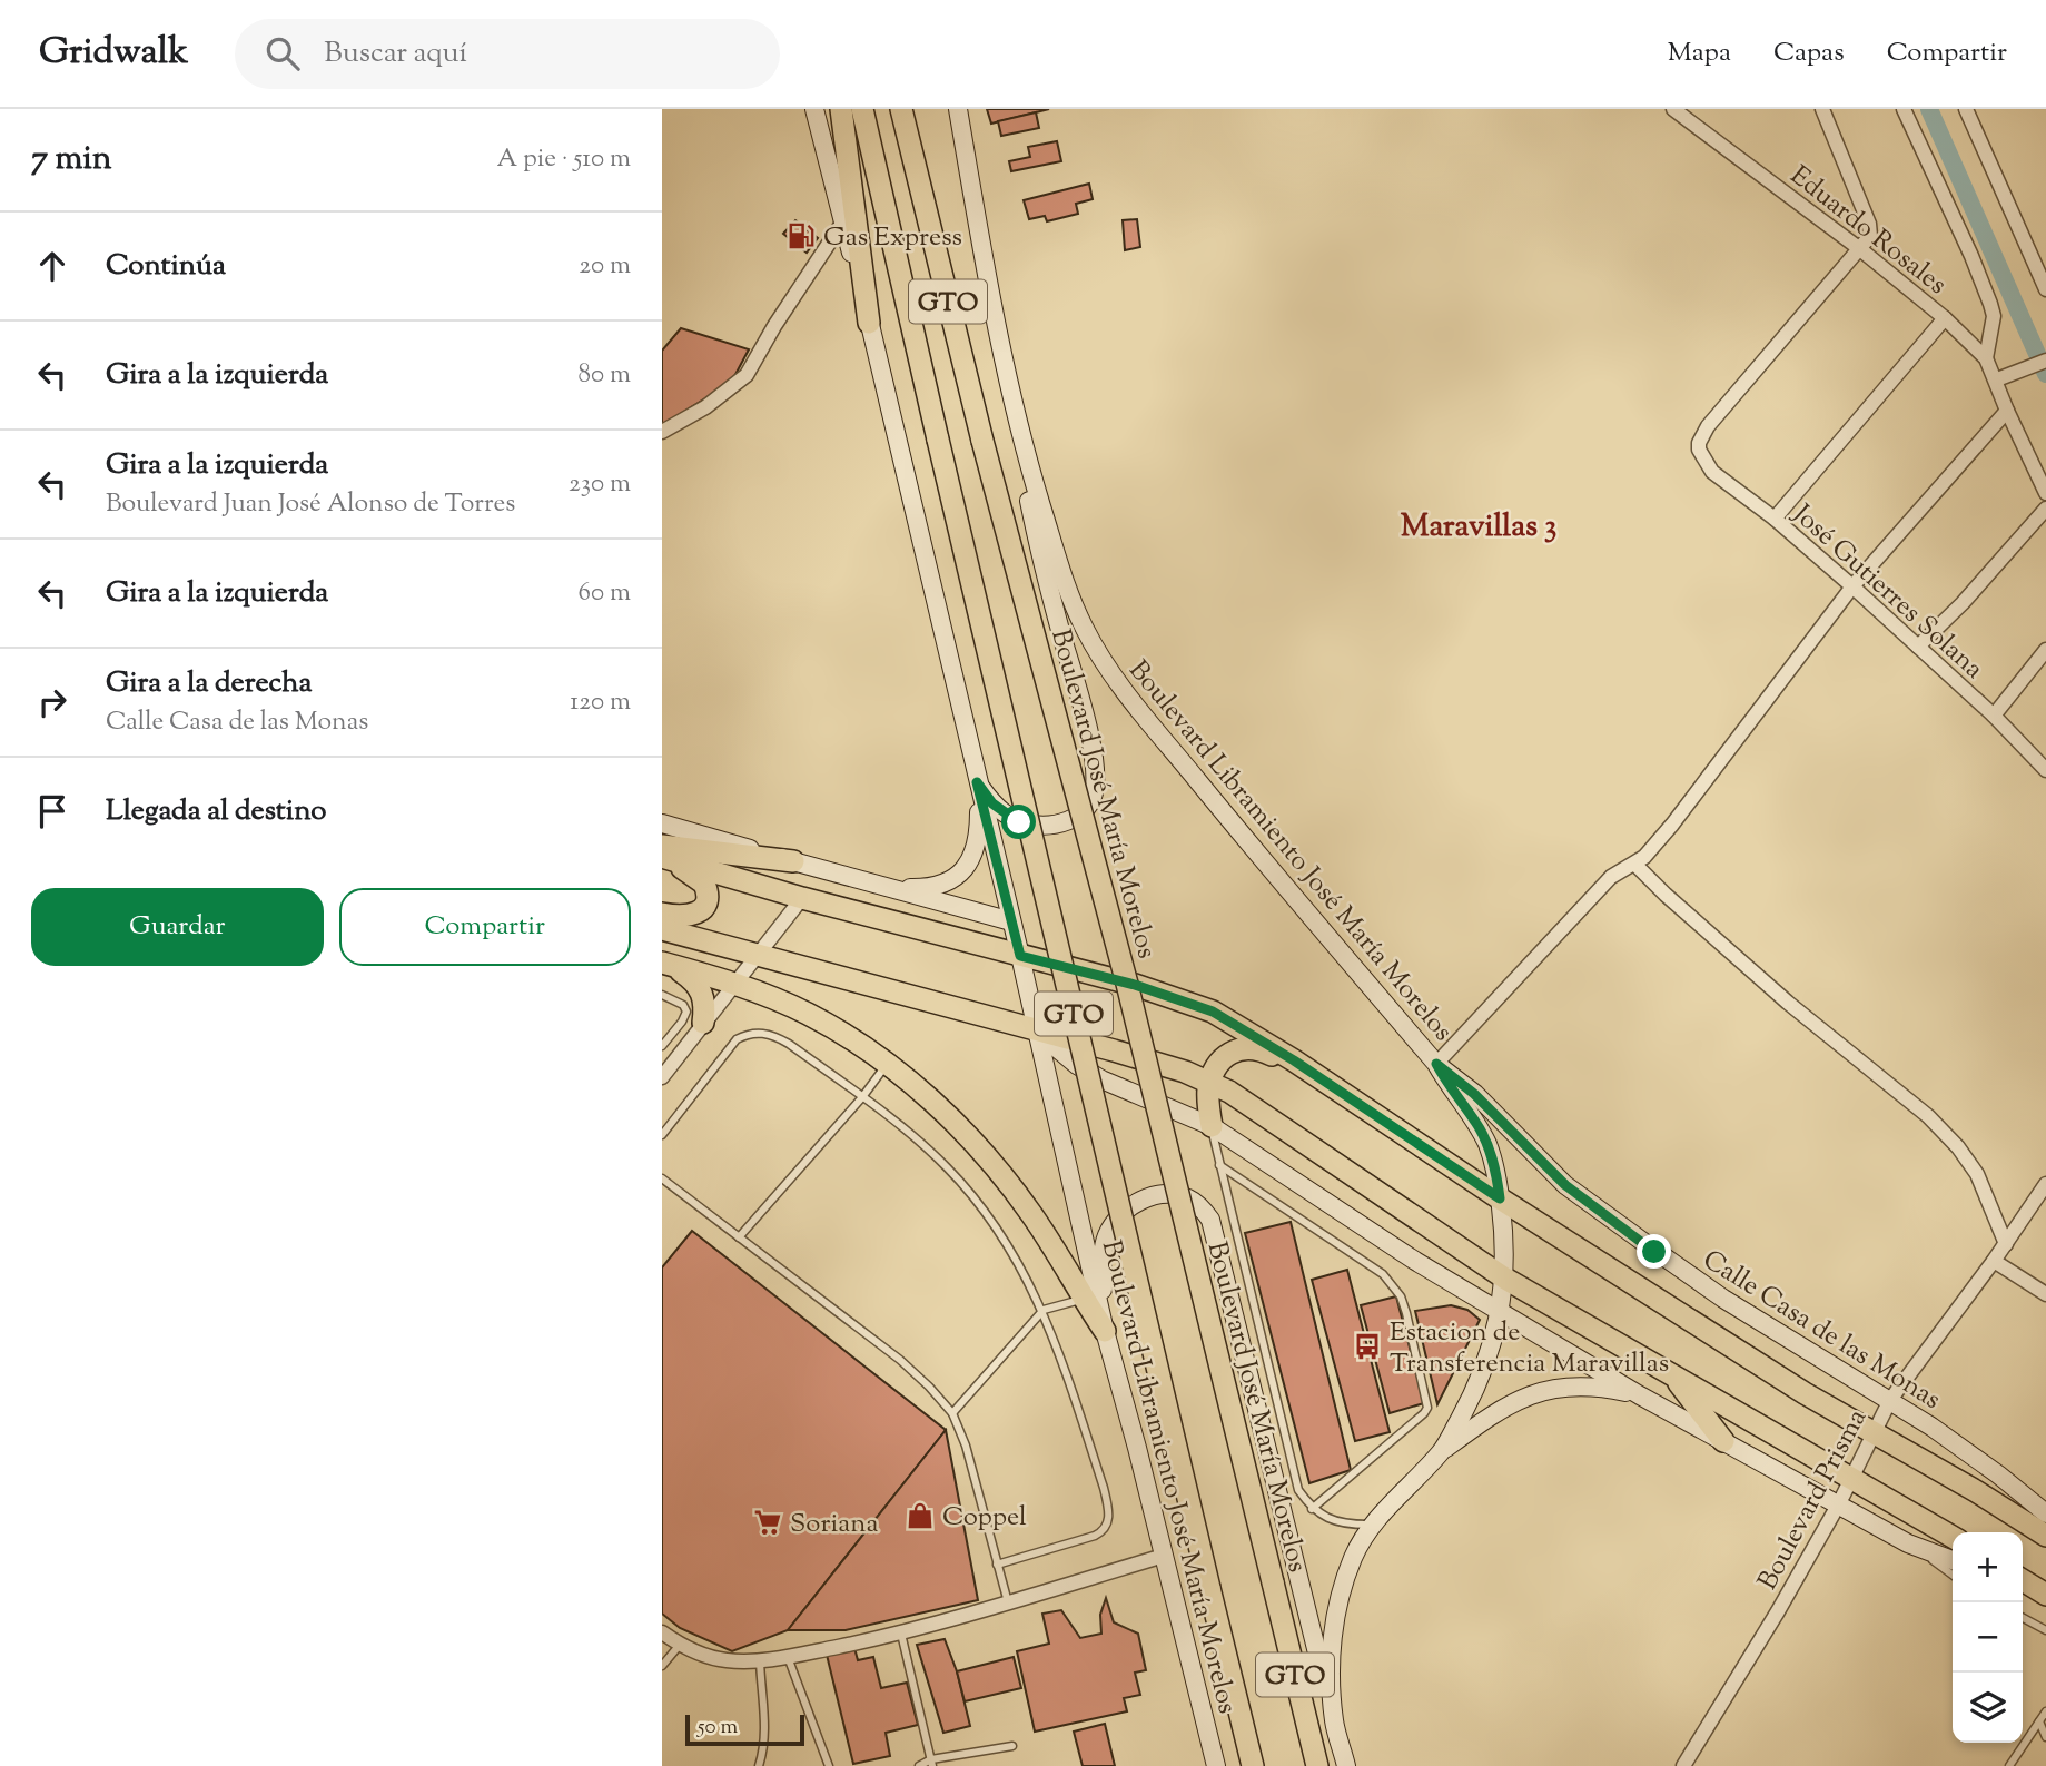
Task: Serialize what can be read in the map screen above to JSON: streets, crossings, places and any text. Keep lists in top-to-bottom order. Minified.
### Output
{"streets":{"main road":["GTO","Boulevard José María Morelos"],"street":["Eduardo Rosales","José Gutierres Solana","Boulevard Libramiento José María Morelos","Calle Casa de las Monas","Boulevard Prisma"]},"crossings":[["Eduardo Rosales","José Gutierres Solana"],["Boulevard Libramiento José María Morelos","Calle Casa de las Monas"],["Calle Casa de las Monas","Boulevard Prisma"]],"districts":["Maravillas 3"],"places":{"fuel station":["Gas Express"],"bus stop":["Estacion de Transferencia Maravillas"],"shop":["Coppel"],"supermarket":["Soriana"]},"scale_bar":"50 m","page":{"header":"Gridwalk","search":"Buscar aquí","nav":["Mapa","Capas","Compartir"],"heading":["7 min","A pie · 510 m"],"list":[["Continúa","20 m"],["Gira a la izquierda","80 m"],["Gira a la izquierda","Boulevard Juan José Alonso de Torres","230 m"],["Gira a la izquierda","60 m"],["Gira a la derecha","Calle Casa de las Monas","120 m"],"Llegada al destino"],"buttons":["Guardar","Compartir"],"map_buttons":["+","−"],"scale":"50 m"}}
